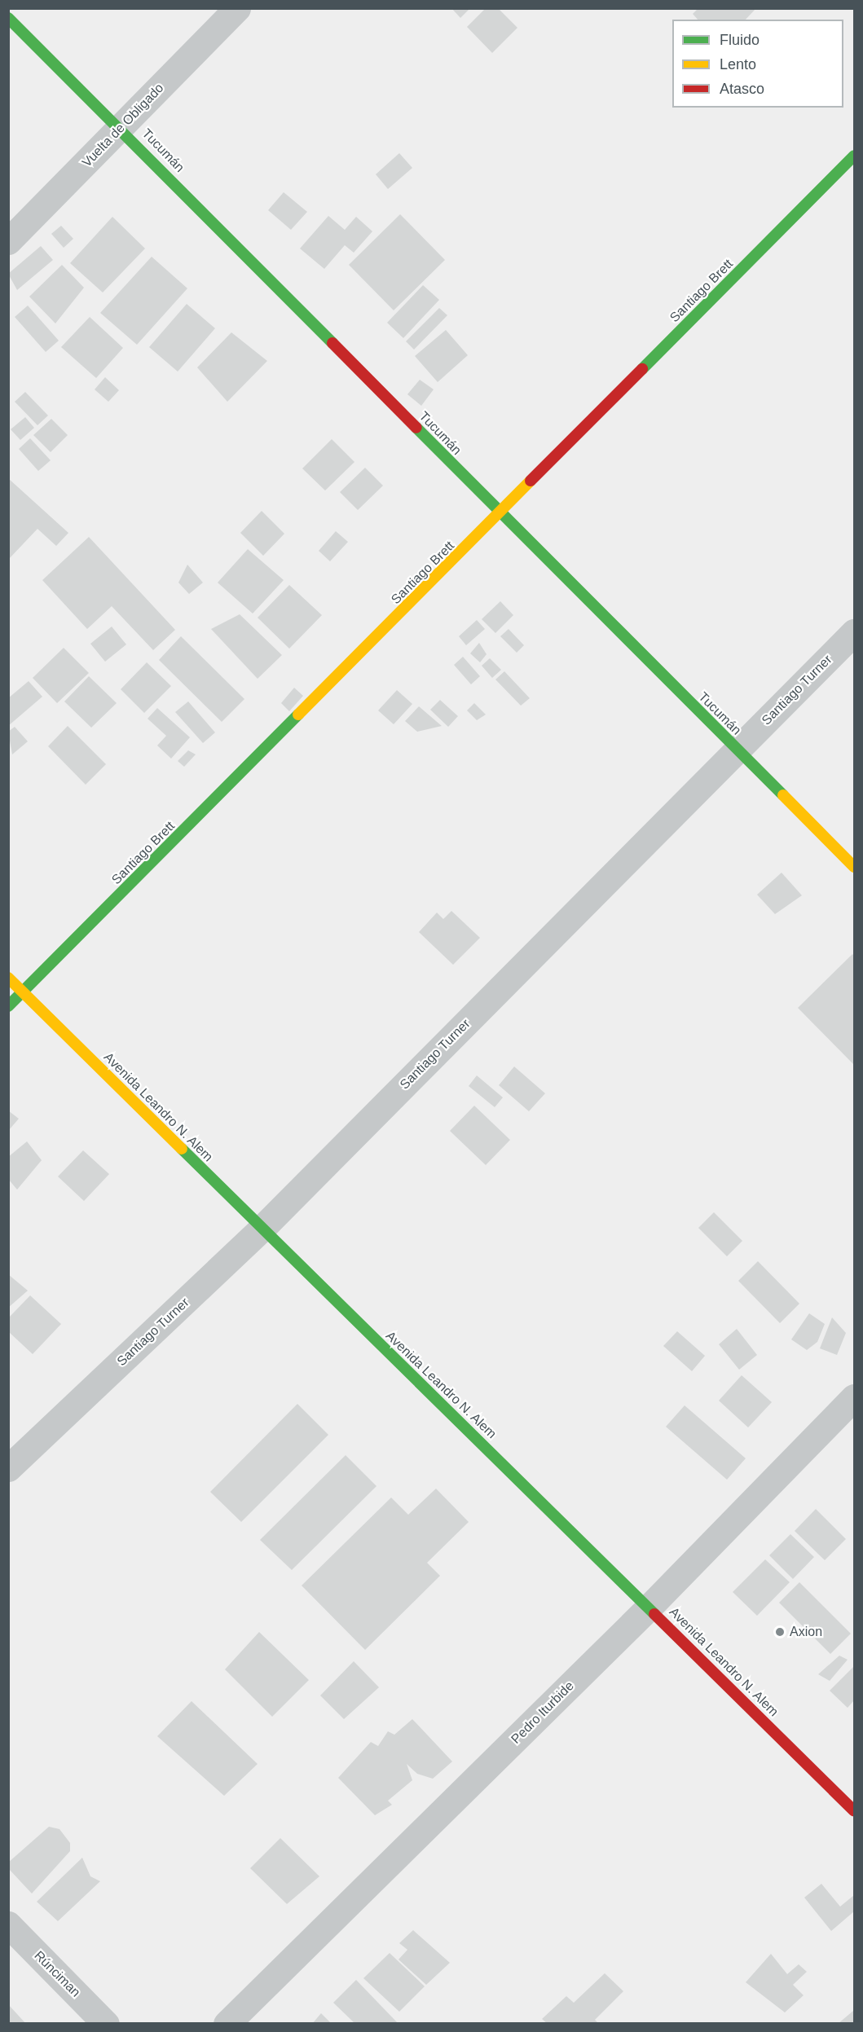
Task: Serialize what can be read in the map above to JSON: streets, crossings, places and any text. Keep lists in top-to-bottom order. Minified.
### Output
{"streets":{"street":["Vuelta de Obligado","Tucumán","Santiago Brett","Santiago Turner","Avenida Leandro N. Alem","Pedro Iturbide","Rúnciman"]},"crossings":[["Vuelta de Obligado","Tucumán"],["Tucumán","Santiago Brett"],["Tucumán","Santiago Turner"],["Santiago Brett","Avenida Leandro N. Alem"],["Santiago Turner","Avenida Leandro N. Alem"],["Avenida Leandro N. Alem","Pedro Iturbide"]],"places":["Axion"],"legend":["Fluido","Lento","Atasco"]}
